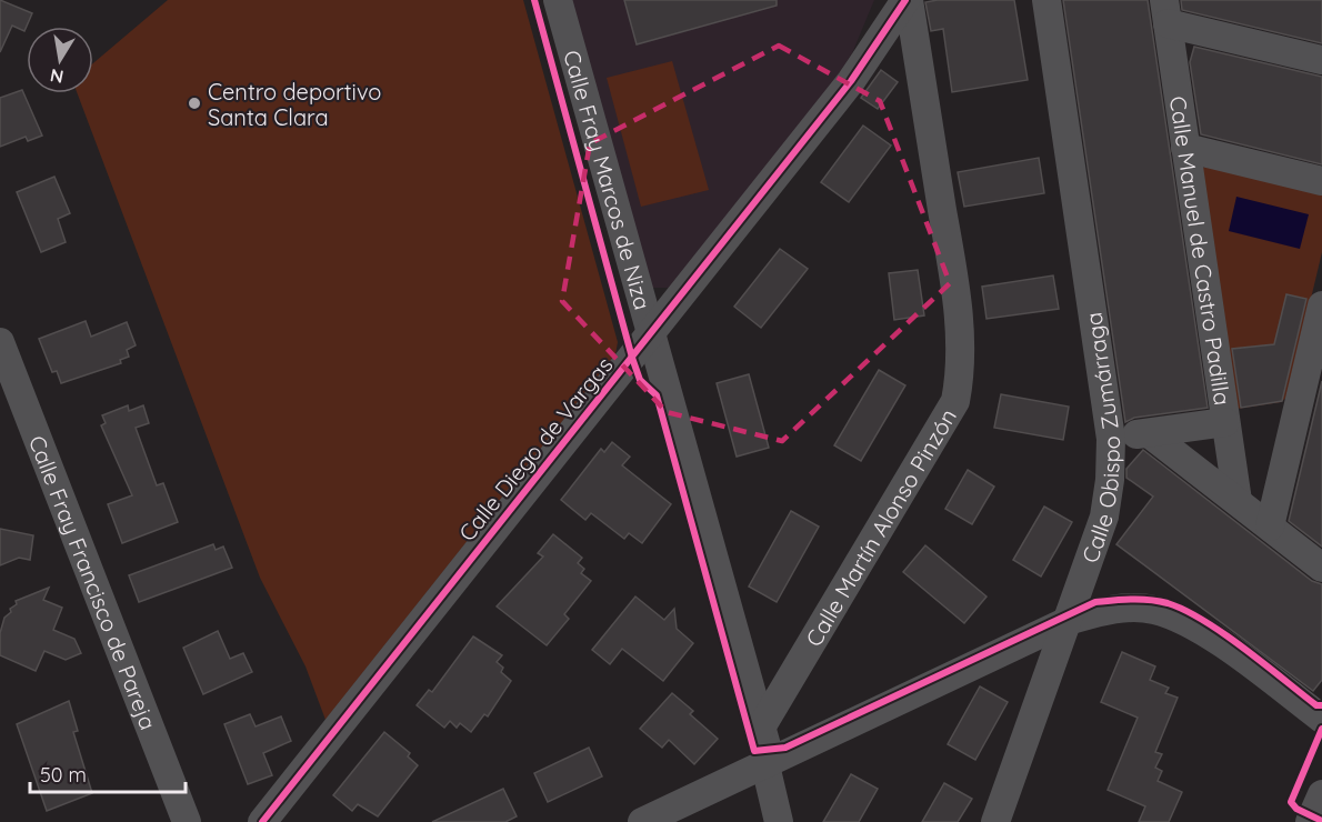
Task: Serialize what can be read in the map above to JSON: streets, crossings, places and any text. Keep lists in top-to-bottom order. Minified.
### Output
{"streets":{"street":["Calle Fray Marcos de Niza","Calle Manuel de Castro Padilla","Calle Obispo Zumárraga","Calle Diego de Vargas","Calle Martín Alonso Pinzón","Calle Fray Francisco de Pareja"]},"crossings":[["Calle Fray Marcos de Niza","Calle Diego de Vargas"],["Calle Fray Marcos de Niza","Calle Martín Alonso Pinzón"],["Calle Diego de Vargas","Calle Martín Alonso Pinzón"]],"places":["Centro deportivo Santa Clara"],"scale_bar":"50 m","north":"bottom"}
